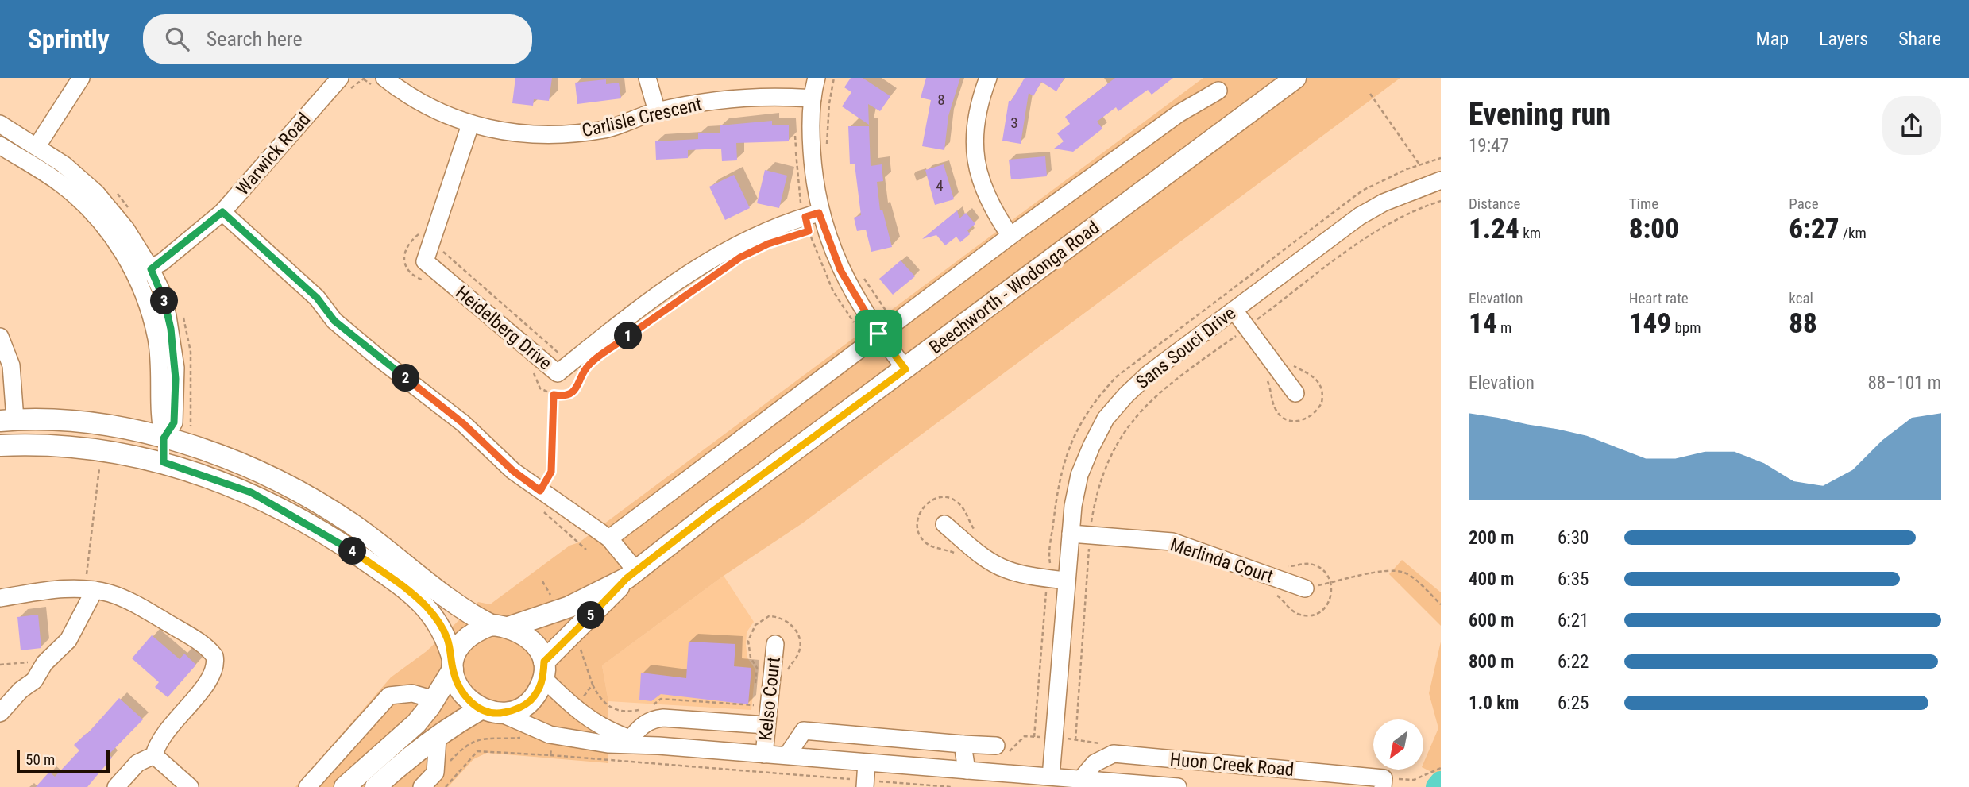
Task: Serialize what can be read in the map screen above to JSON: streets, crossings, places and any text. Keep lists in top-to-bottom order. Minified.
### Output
{"streets":{"main road":["Beechworth - Wodonga Road"],"street":["Carlisle Crescent","Warwick Road","Heidelberg Drive","Sans Souci Drive","Merlinda Court","Kelso Court","Huon Creek Road"]},"crossings":[["Carlisle Crescent","Heidelberg Drive"],["Beechworth - Wodonga Road","Huon Creek Road"],["Sans Souci Drive","Merlinda Court"],["Sans Souci Drive","Huon Creek Road"],["Kelso Court","Huon Creek Road"]],"house_numbers":["8","3","4"],"scale_bar":"50 m","north":"bottom left","page":{"header":"Sprintly","search":"Search here","nav":["Map","Layers","Share"],"heading":["Evening run","19:47"],"stats":[["Distance","1.24 km"],["Time","8:00"],["Pace","6:27 /km"],["Elevation","14 m"],["Heart rate","149 bpm"],["kcal","88"]],"pins":["3","1","2","4","5"],"chart":["Elevation","88–101 m"],"list":[{"name":"200 m","note":"6:30"},{"name":"400 m","note":"6:35"},{"name":"600 m","note":"6:21"},{"name":"800 m","note":"6:22"},{"name":"1.0 km","note":"6:25"}],"scale":"50 m"}}
